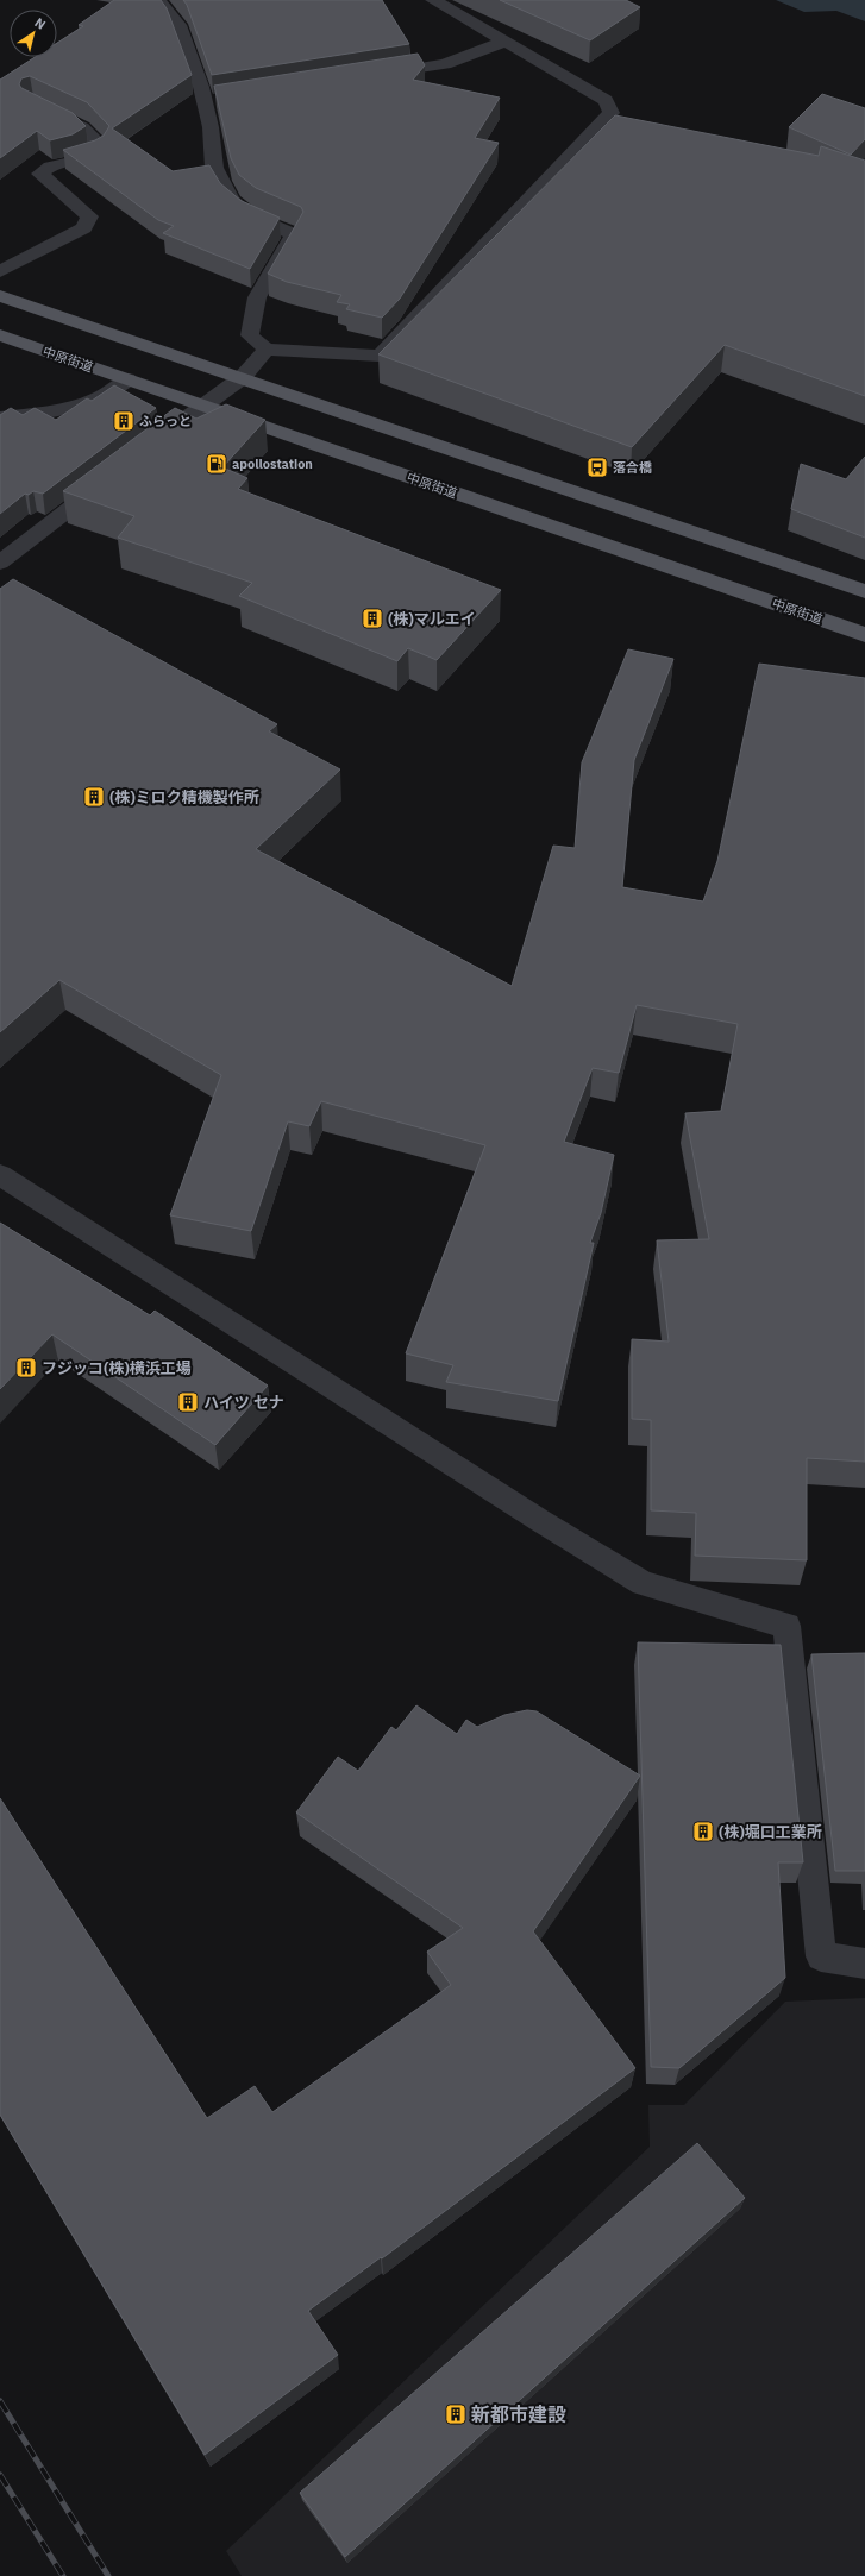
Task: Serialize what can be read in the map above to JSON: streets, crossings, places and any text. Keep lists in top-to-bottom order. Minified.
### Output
{"streets":{"main road":["中原街道"]},"places":{"building":["ふらっと","(株)マルエイ","(株)ミロク精機製作所","フジッコ(株)横浜工場","ハイツ セナ","(株)堀口工業所","新都市建設"],"fuel station":["apollostation"],"bus stop":["落合橋"]},"north":"top right"}
